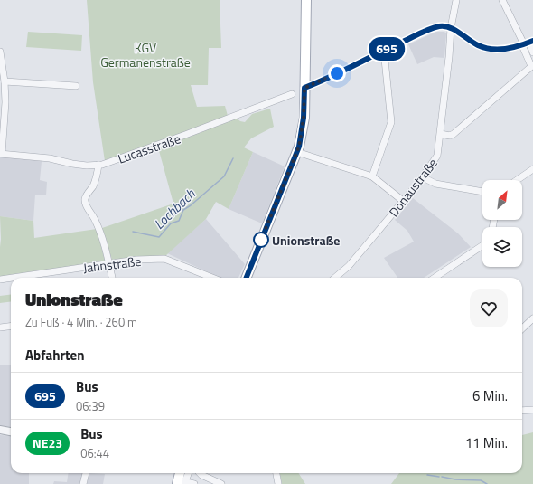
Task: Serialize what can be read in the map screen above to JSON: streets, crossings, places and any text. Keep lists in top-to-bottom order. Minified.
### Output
{"streets":{"street":["Lucasstraße","Donaustraße","Jahnstraße"]},"water":["Lochbach"],"parks":["KGV Germanenstraße"],"places":["Unionstraße"],"lines":["bus line 695"],"north":"top right","page":{"on_map":"695","heading":[["Unionstraße","Zu Fuß · 4 Min. · 260 m"],"Abfahrten"],"list":[{"mark":"695","name":"Bus","note":"06:39","value":"6 Min."},{"mark":"NE23","name":"Bus","note":"06:44","value":"11 Min."}]}}
